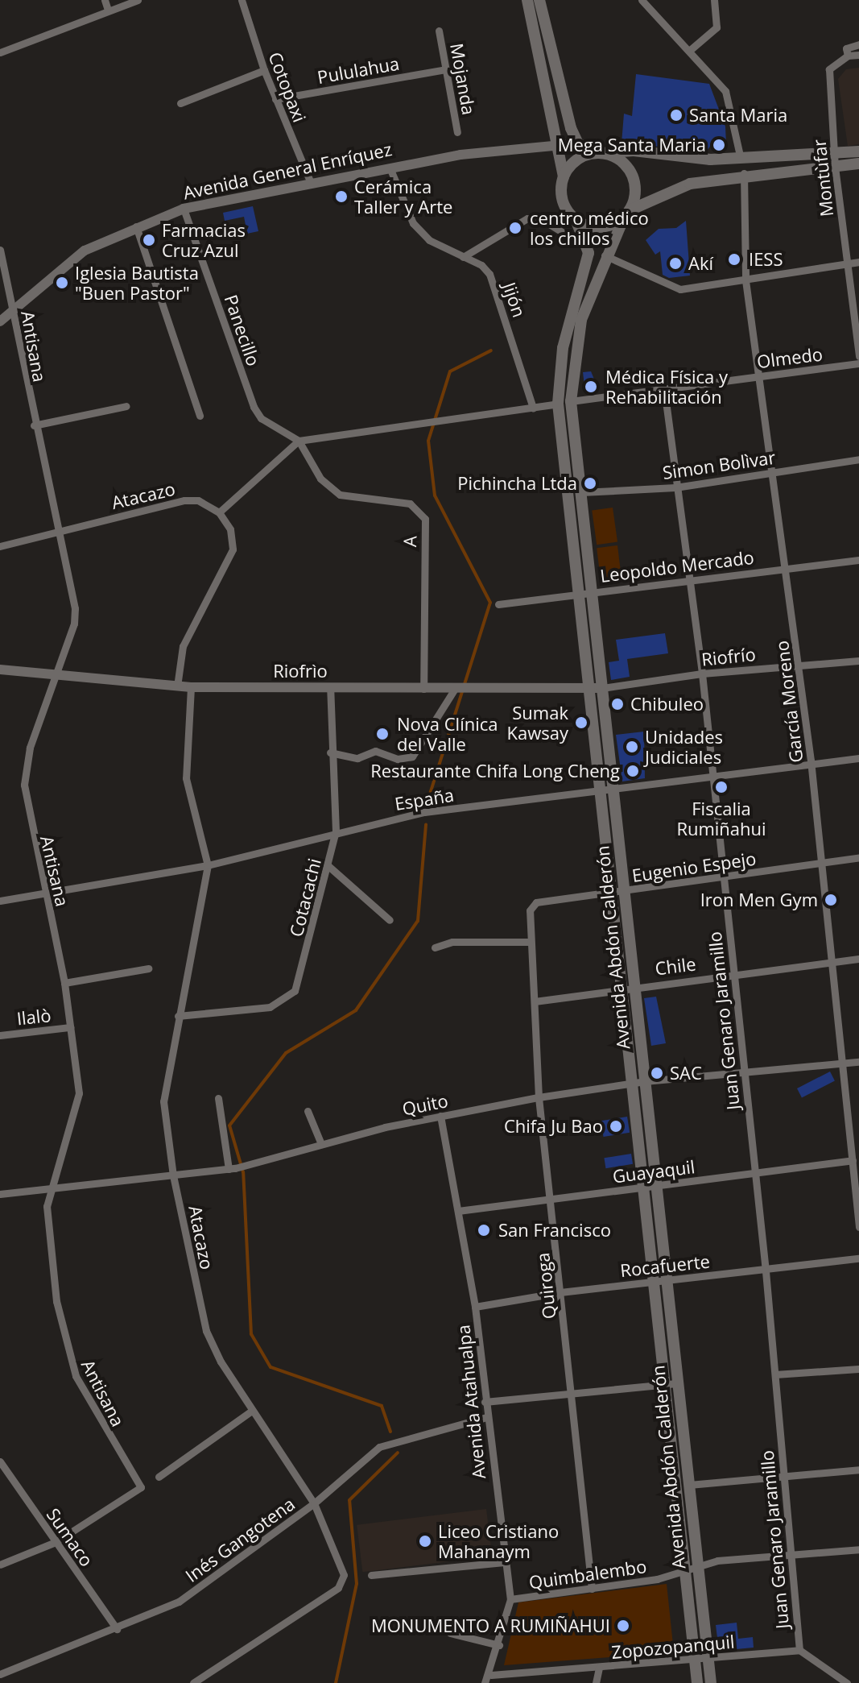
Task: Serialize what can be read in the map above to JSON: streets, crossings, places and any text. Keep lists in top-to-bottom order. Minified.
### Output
{"streets":{"main road":["Avenida Abdón Calderón"],"street":["Pululahua","Mojanda","Cotopaxi","Avenida General Enríquez","Montùfar","Jijón","Panecillo","Antisana","Olmedo","Simon Bolìvar","Atacazo","A","Leopoldo Mercado","Riofrío","Riofrìo","García Moreno","España","Eugenio Espejo","Cotacachi","Chile","Ilalò","Juan Genaro Jaramillo","Quito","Guayaquil","Rocafuerte","Quiroga","Avenida Atahualpa","Sumaco","Inés Gangotena","Quimbalembo","Zopozopanquil"]},"crossings":[["Pululahua","Mojanda"],["Pululahua","Cotopaxi"],["Cotopaxi","Avenida General Enríquez"],["Avenida General Enríquez","Jijón"],["Avenida General Enríquez","Panecillo"],["Avenida General Enríquez","Antisana"],["Panecillo","A"],["Antisana","Atacazo"],["Antisana","Riofrìo"],["Antisana","España"],["Antisana","Ilalò"],["Antisana","Quito"],["Antisana","Sumaco"],["Olmedo","García Moreno"],["Olmedo","Avenida Abdón Calderón"],["Olmedo","Juan Genaro Jaramillo"],["Simon Bolìvar","García Moreno"],["Simon Bolìvar","Avenida Abdón Calderón"],["Simon Bolìvar","Juan Genaro Jaramillo"],["Atacazo","Riofrìo"],["Atacazo","España"],["Atacazo","Cotacachi"],["Atacazo","Quito"],["Atacazo","Inés Gangotena"],["A","Riofrìo"],["Leopoldo Mercado","García Moreno"],["Leopoldo Mercado","Avenida Abdón Calderón"],["Leopoldo Mercado","Juan Genaro Jaramillo"],["Riofrío","Riofrìo"],["Riofrío","García Moreno"],["Riofrío","Avenida Abdón Calderón"],["Riofrío","Juan Genaro Jaramillo"],["Riofrìo","Cotacachi"],["Riofrìo","Avenida Abdón Calderón"],["García Moreno","España"],["García Moreno","Eugenio Espejo"],["García Moreno","Chile"],["García Moreno","Quito"],["García Moreno","Guayaquil"],["España","Cotacachi"],["España","Avenida Abdón Calderón"],["España","Juan Genaro Jaramillo"],["Eugenio Espejo","Avenida Abdón Calderón"],["Eugenio Espejo","Juan Genaro Jaramillo"],["Eugenio Espejo","Quiroga"],["Avenida Abdón Calderón","Chile"],["Avenida Abdón Calderón","Quito"],["Avenida Abdón Calderón","Guayaquil"],["Avenida Abdón Calderón","Rocafuerte"],["Avenida Abdón Calderón","Quimbalembo"],["Avenida Abdón Calderón","Zopozopanquil"],["Chile","Juan Genaro Jaramillo"],["Chile","Quiroga"],["Juan Genaro Jaramillo","Quito"],["Juan Genaro Jaramillo","Guayaquil"],["Juan Genaro Jaramillo","Rocafuerte"],["Juan Genaro Jaramillo","Quimbalembo"],["Juan Genaro Jaramillo","Zopozopanquil"],["Quito","Quiroga"],["Quito","Avenida Atahualpa"],["Guayaquil","Quiroga"],["Guayaquil","Avenida Atahualpa"],["Rocafuerte","Quiroga"],["Rocafuerte","Avenida Atahualpa"],["Quiroga","Quimbalembo"],["Avenida Atahualpa","Inés Gangotena"],["Avenida Atahualpa","Quimbalembo"],["Avenida Atahualpa","Zopozopanquil"],["Sumaco","Inés Gangotena"]],"places":["Santa Maria","Mega Santa Maria","Cerámica Taller y Arte","centro médico los chillos","Farmacias Cruz Azul","IESS","Akí","Iglesia Bautista \"Buen Pastor\"","Médica Física y Rehabilitación","Pichincha Ltda","Chibuleo","Sumak Kawsay","Nova Clínica del Valle","Unidades Judiciales","Restaurante Chifa Long Cheng","Fiscalia Rumiñahui","Iron Men Gym","SAC","Chifa Ju Bao","San Francisco","Liceo Cristiano Mahanaym","MONUMENTO A RUMIÑAHUI"]}
